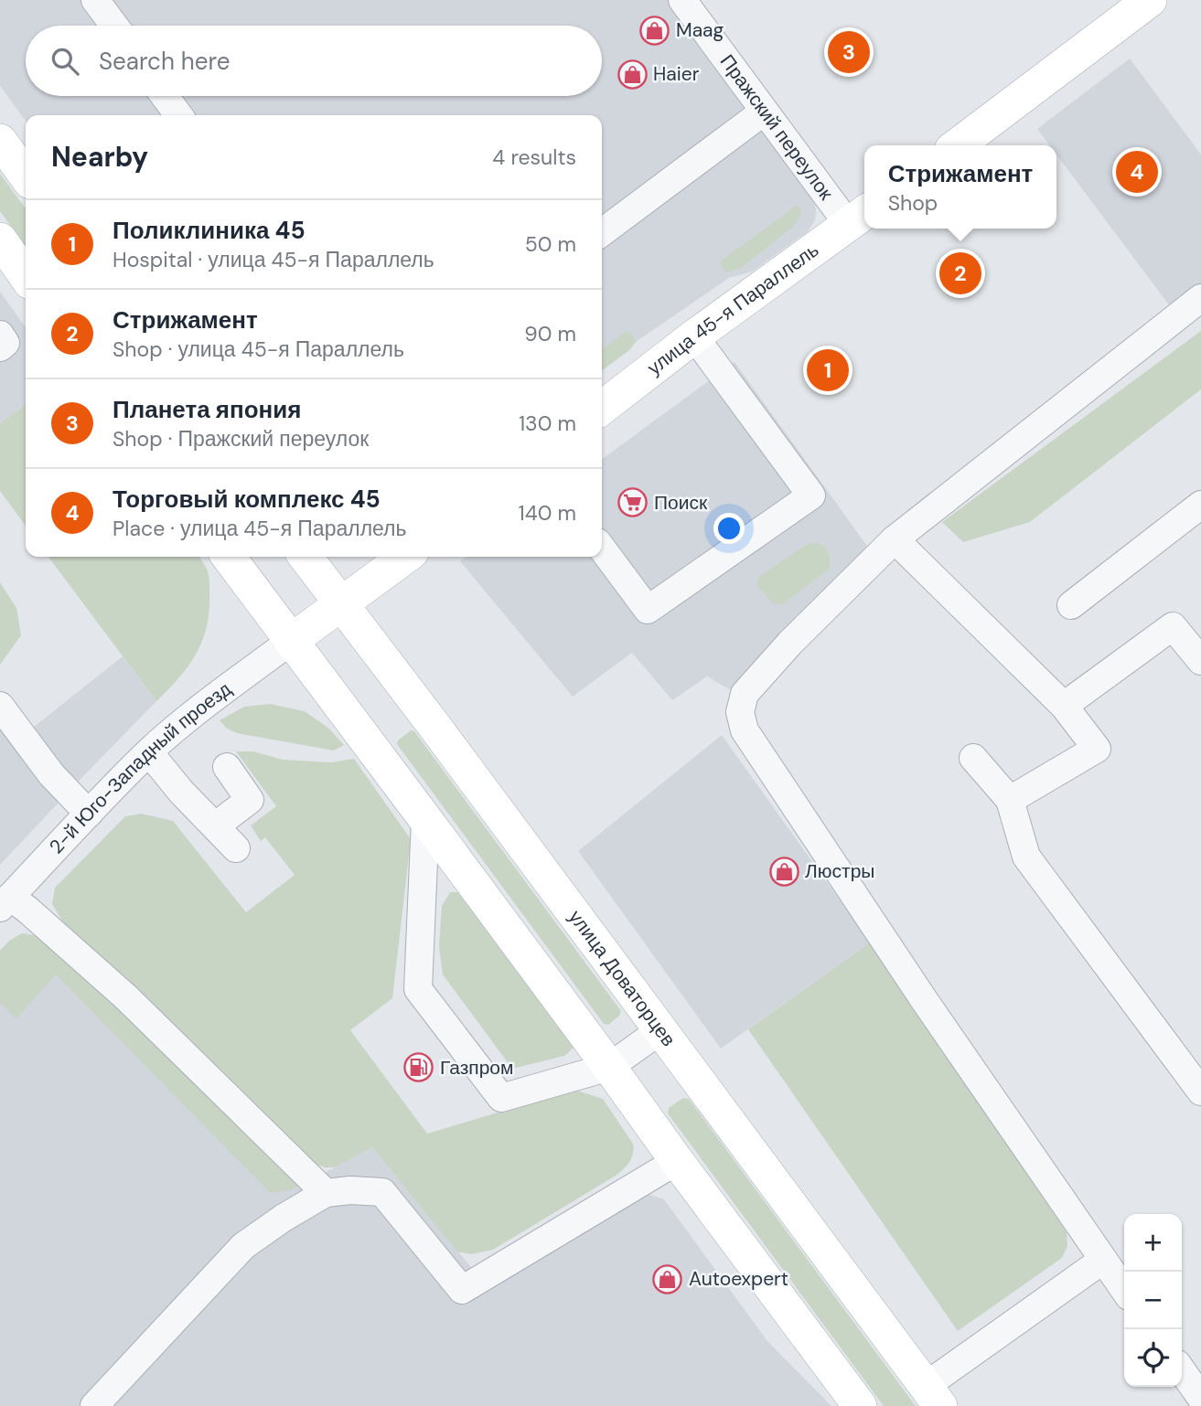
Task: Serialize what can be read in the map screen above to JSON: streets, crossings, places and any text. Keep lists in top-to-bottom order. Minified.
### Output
{"streets":{"main road":["улица 45-я Параллель","улица Доваторцев"],"street":["Пражский переулок","2-й Юго-Западный проезд"]},"crossings":[["Пражский переулок","улица 45-я Параллель"]],"places":{"shop":["Maag","Haier","Люстры","Autoexpert"],"supermarket":["Поиск"],"fuel station":["Газпром"]},"page":{"search":"Search here","pins":["3","4","2","1"],"heading":["Nearby","4 results"],"popup":["Стрижамент","Shop"],"list":[{"mark":"1","name":"Поликлиника 45","note":"Hospital · улица 45-я Параллель","value":"50 m"},{"mark":"2","name":"Стрижамент","note":"Shop · улица 45-я Параллель","value":"90 m"},{"mark":"3","name":"Планета япония","note":"Shop · Пражский переулок","value":"130 m"},{"mark":"4","name":"Торговый комплекс 45","note":"Place · улица 45-я Параллель","value":"140 m"}],"map_buttons":["+","−"]}}
